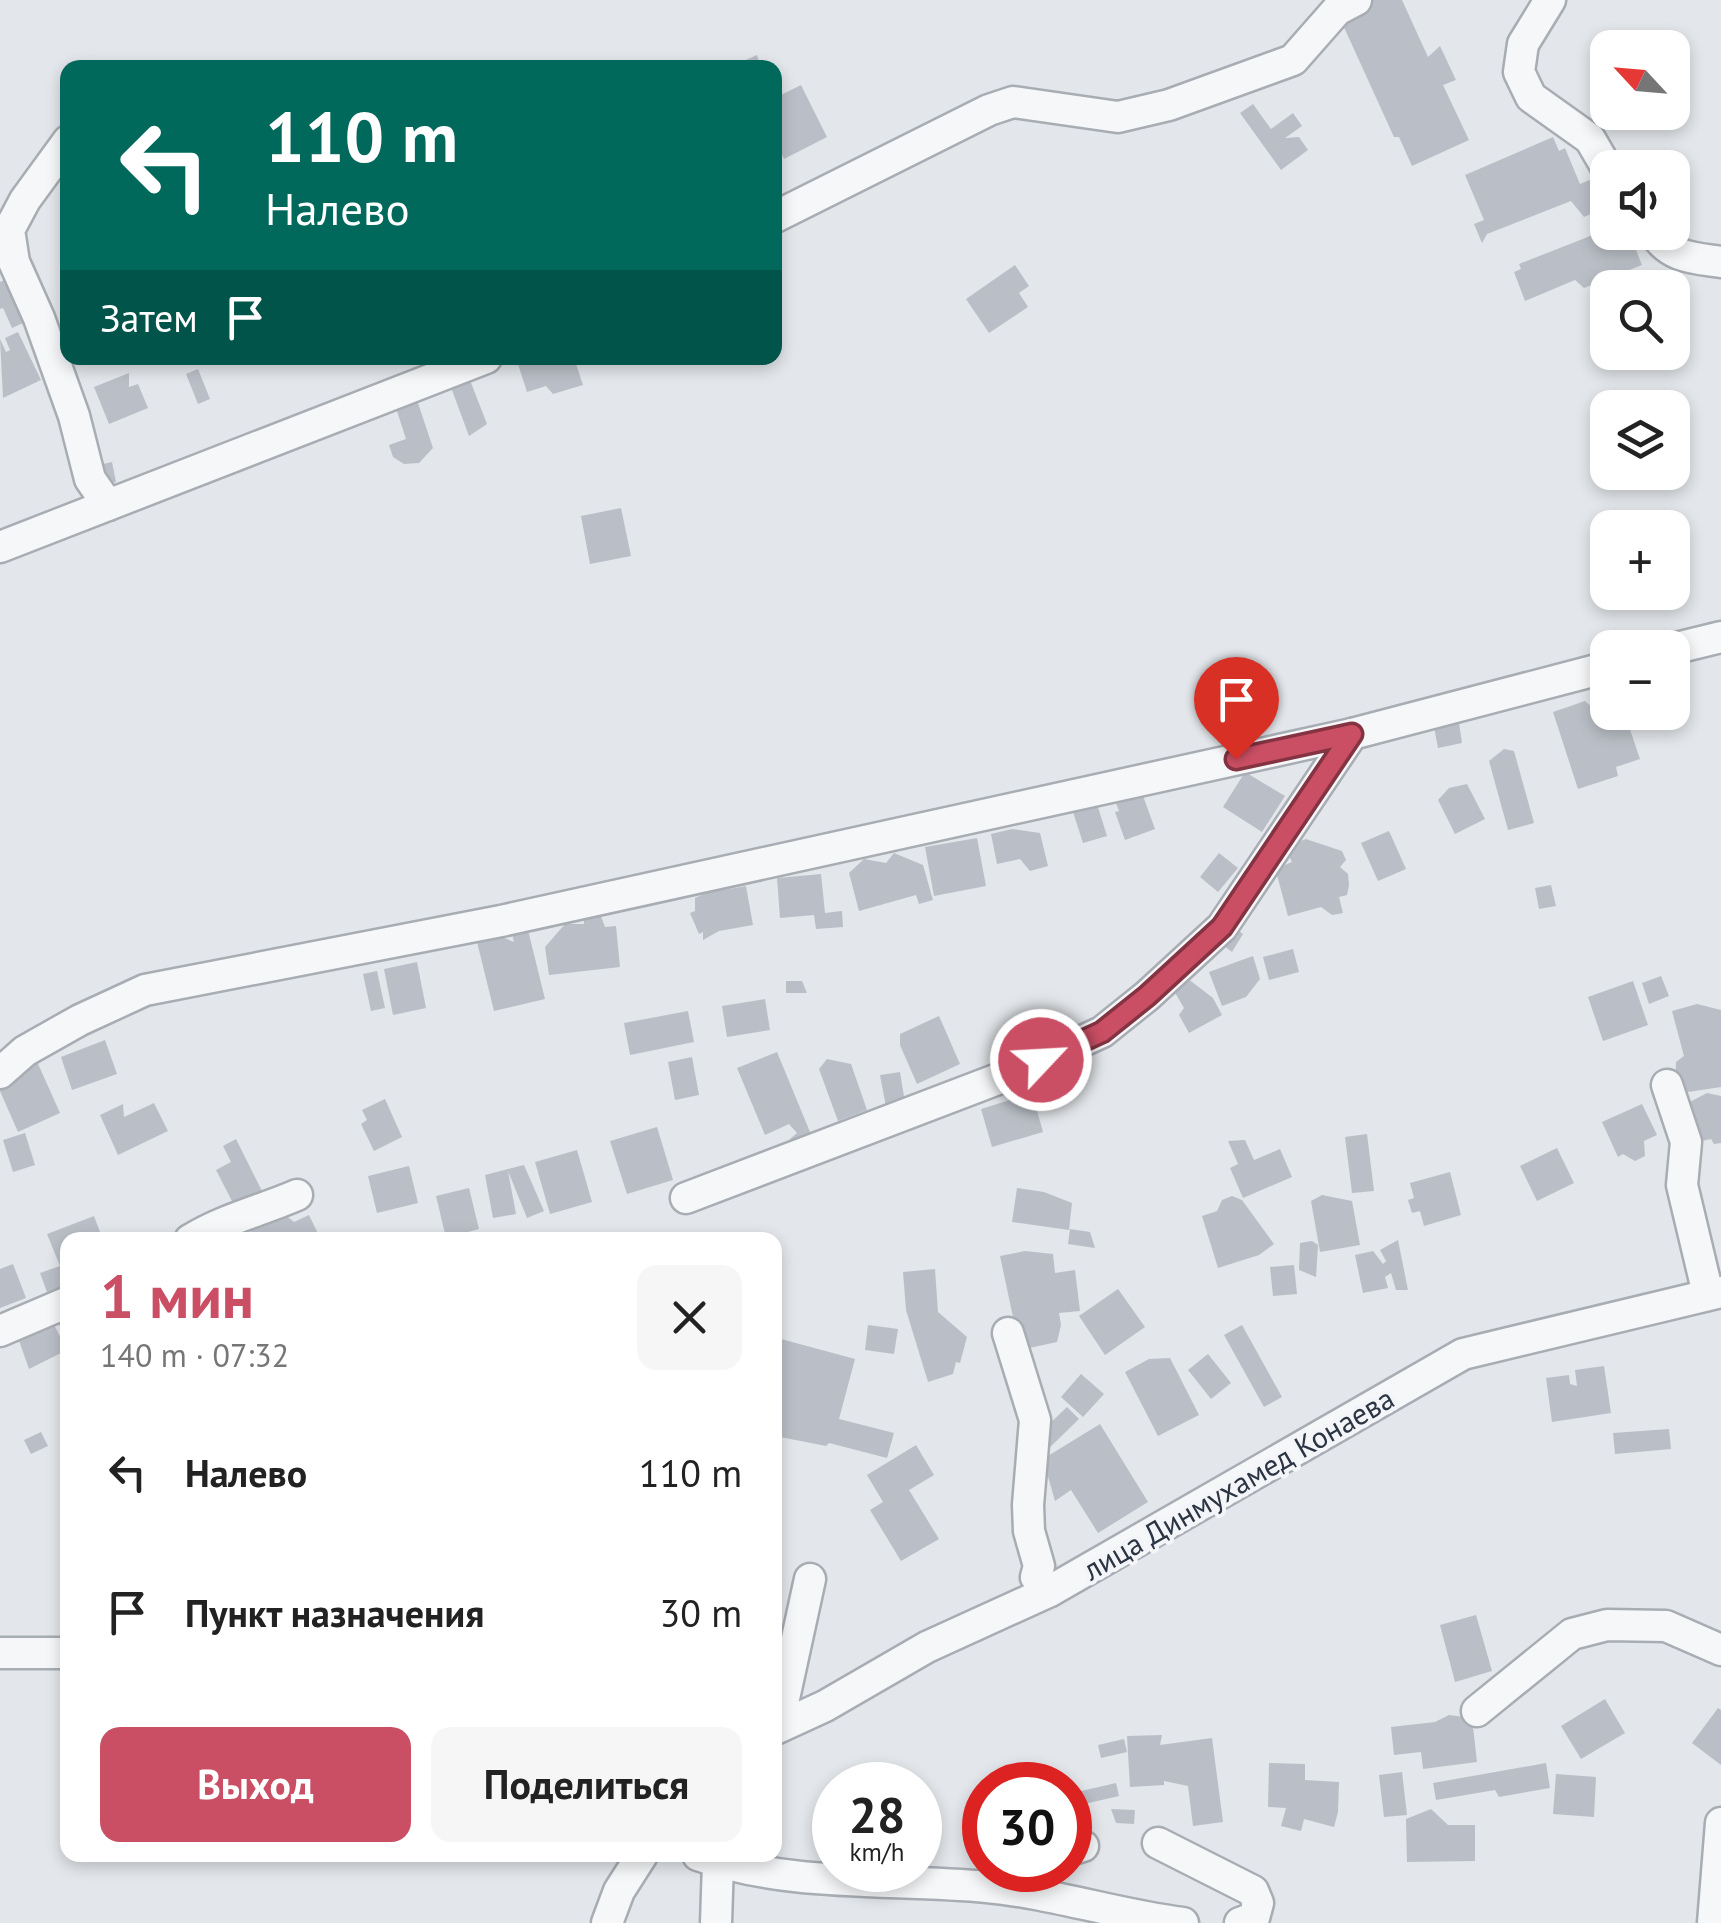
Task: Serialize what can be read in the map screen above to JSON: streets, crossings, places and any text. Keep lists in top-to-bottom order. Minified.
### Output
{"streets":{"street":["лица Динмухамед Конаева"]},"north":"top left","page":{"map_buttons":["+","−"],"turn":["110 m","Налево"],"then":"Затем","heading":["1 мин","140 m · 07:32"],"list":[{"name":"Налево","value":"110 m"},{"name":"Пункт назначения","value":"30 m"}],"buttons":["Выход","Поделиться"],"speed":"28 km/h","limit":"30"}}
